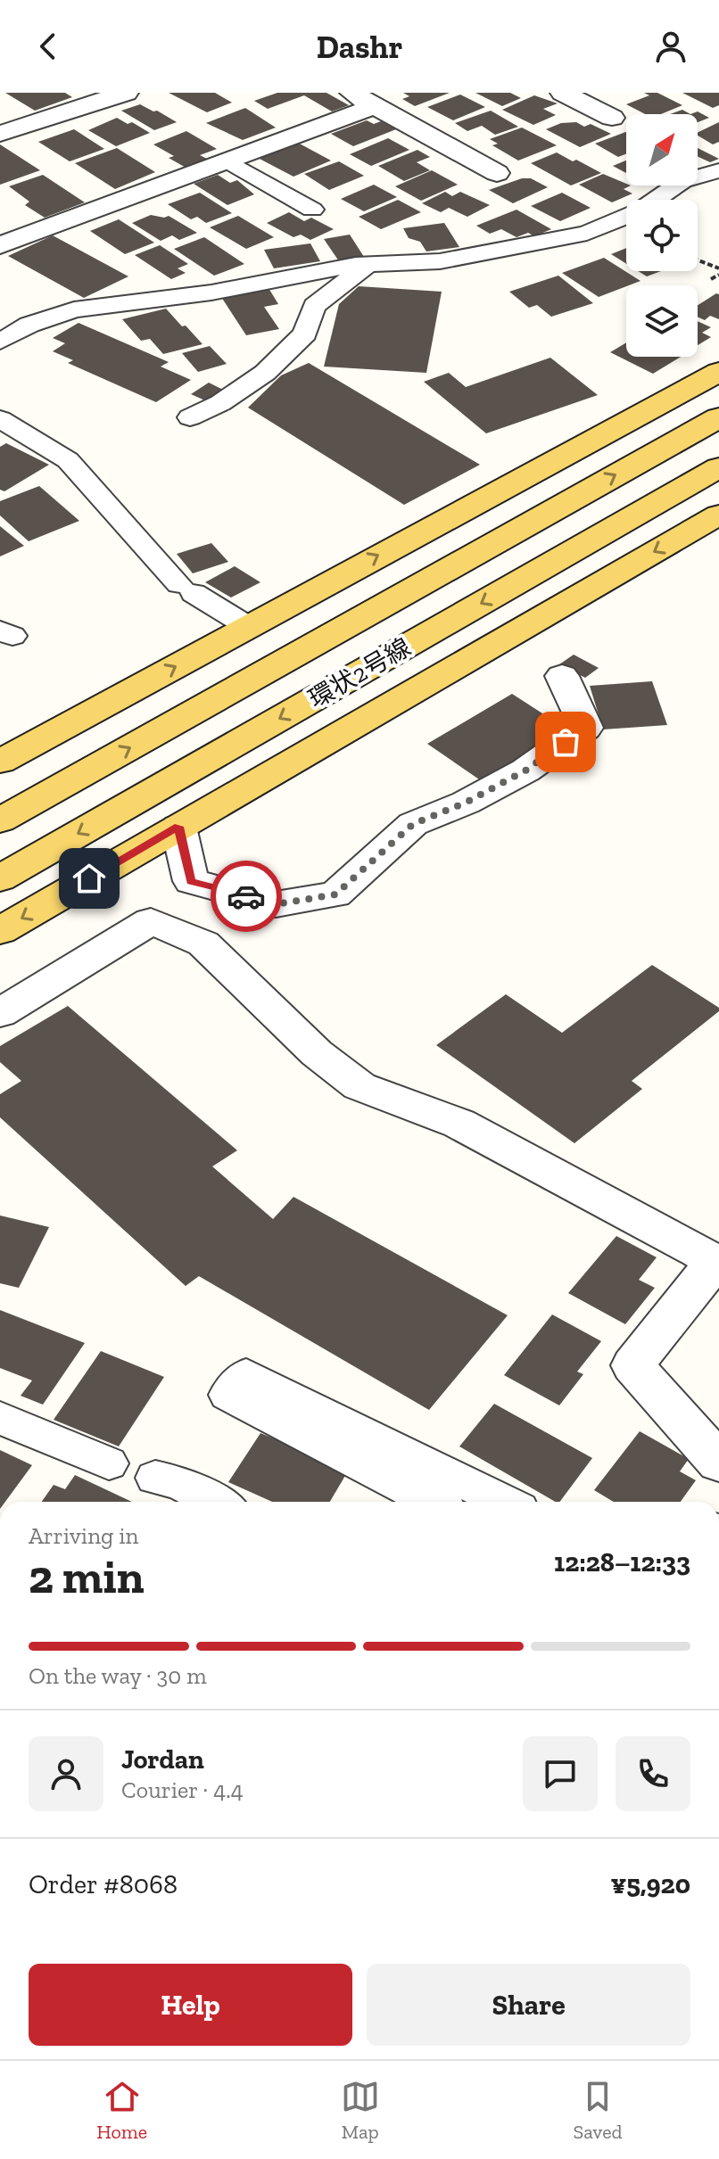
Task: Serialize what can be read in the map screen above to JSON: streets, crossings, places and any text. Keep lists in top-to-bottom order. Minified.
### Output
{"streets":{"main road":["環状2号線"]},"north":"top right","page":{"header":"Dashr","heading":["2 min","Arriving in","12:28–12:33"],"panel":["Jordan","Courier · 4.4","Order #8068","¥5,920"],"bar":"On the way · 30 m","buttons":["Help","Share"],"tabs":["Home","Map","Saved"]}}
